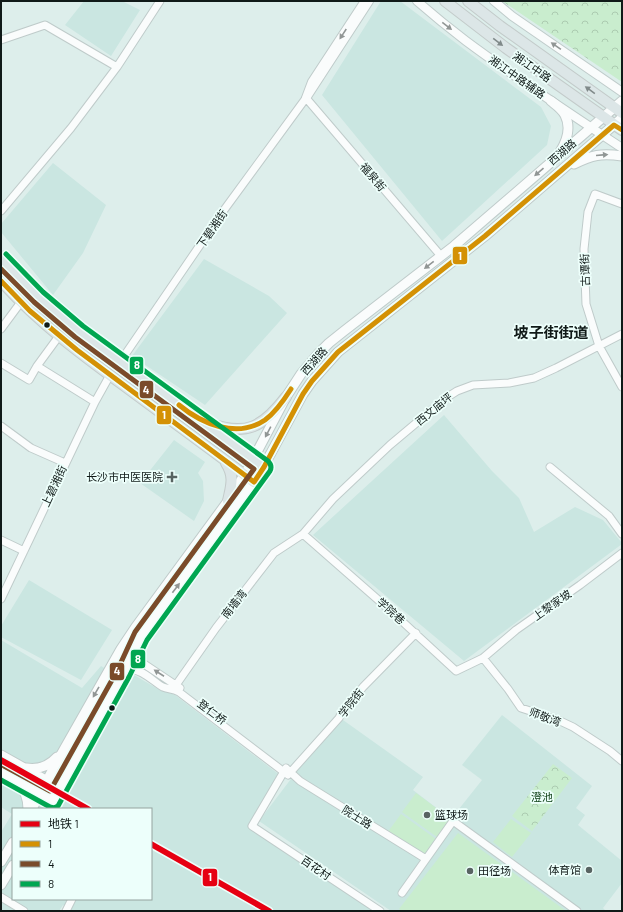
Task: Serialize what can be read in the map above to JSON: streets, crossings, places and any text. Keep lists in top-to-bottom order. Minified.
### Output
{"streets":{"main road":["湘江中路","西湖路"],"street":["湘江中路辅路","福泉街","下碧湘街","古谭街","西文庙坪","上碧湘街","南墙湾","上黎家坡","学院巷","学院街","登仁桥","师敬湾","百花村"]},"crossings":[["湘江中路","西湖路"],["湘江中路辅路","西湖路"],["西湖路","福泉街"],["西湖路","登仁桥"],["福泉街","下碧湘街"],["古谭街","西文庙坪"],["西文庙坪","南墙湾"],["西文庙坪","学院巷"],["南墙湾","学院巷"],["南墙湾","登仁桥"],["上黎家坡","学院巷"],["上黎家坡","师敬湾"],["学院巷","学院街"],["学院巷","师敬湾"],["学院街","登仁桥"],["学院街","百花村"]],"districts":["坡子街街道"],"parks":["澄池"],"places":{"health":["长沙市中医医院"],"other":["篮球场","体育馆","田径场"]},"lines":["transit line 1","transit line 8","transit line 4","metro line 1"],"legend":["地铁 1","1","4","8"]}
